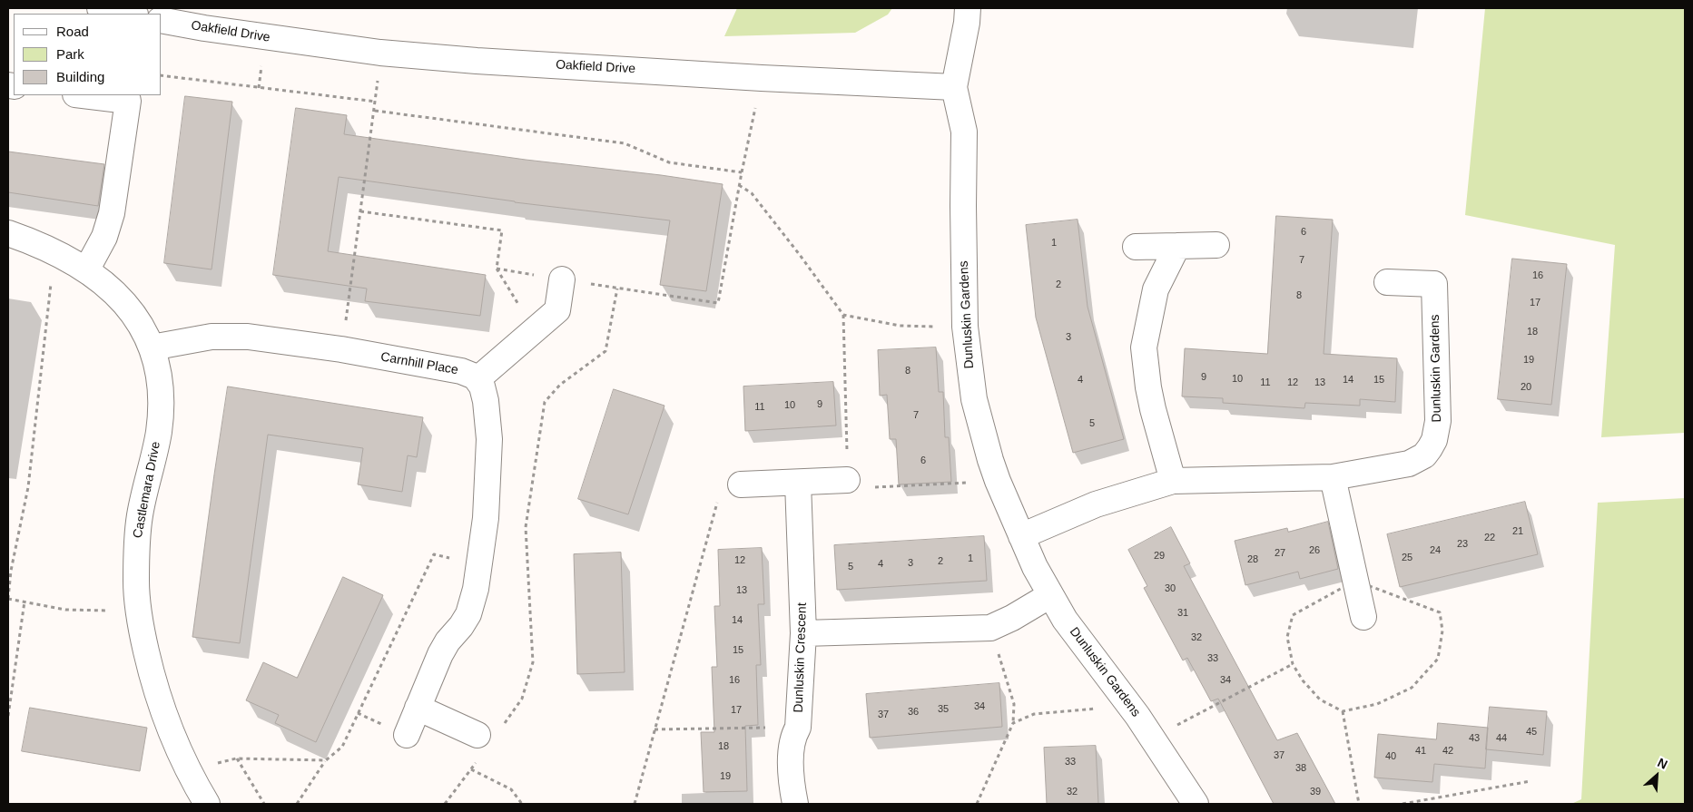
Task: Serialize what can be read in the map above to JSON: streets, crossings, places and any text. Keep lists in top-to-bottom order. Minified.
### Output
{"streets":{"street":["Oakfield Drive","Dunluskin Gardens","Carnhill Place","Castlemara Drive","Dunluskin Crescent"]},"crossings":[["Oakfield Drive","Dunluskin Gardens"],["Carnhill Place","Castlemara Drive"]],"house_numbers":["6","1","7","16","2","8","17","18","3","19","8","9","10","4","14","15","11","12","13","20","9","10","11","7","5","6","21","22","23","26","24","27","29","25","1","28","12","2","3","4","5","30","13","31","14","32","15","33","16","34","34","35","17","36","37","45","43","44","18","41","42","37","40","33","38","19","32","39"],"legend":["Road","Park","Building"],"north":"top right"}
